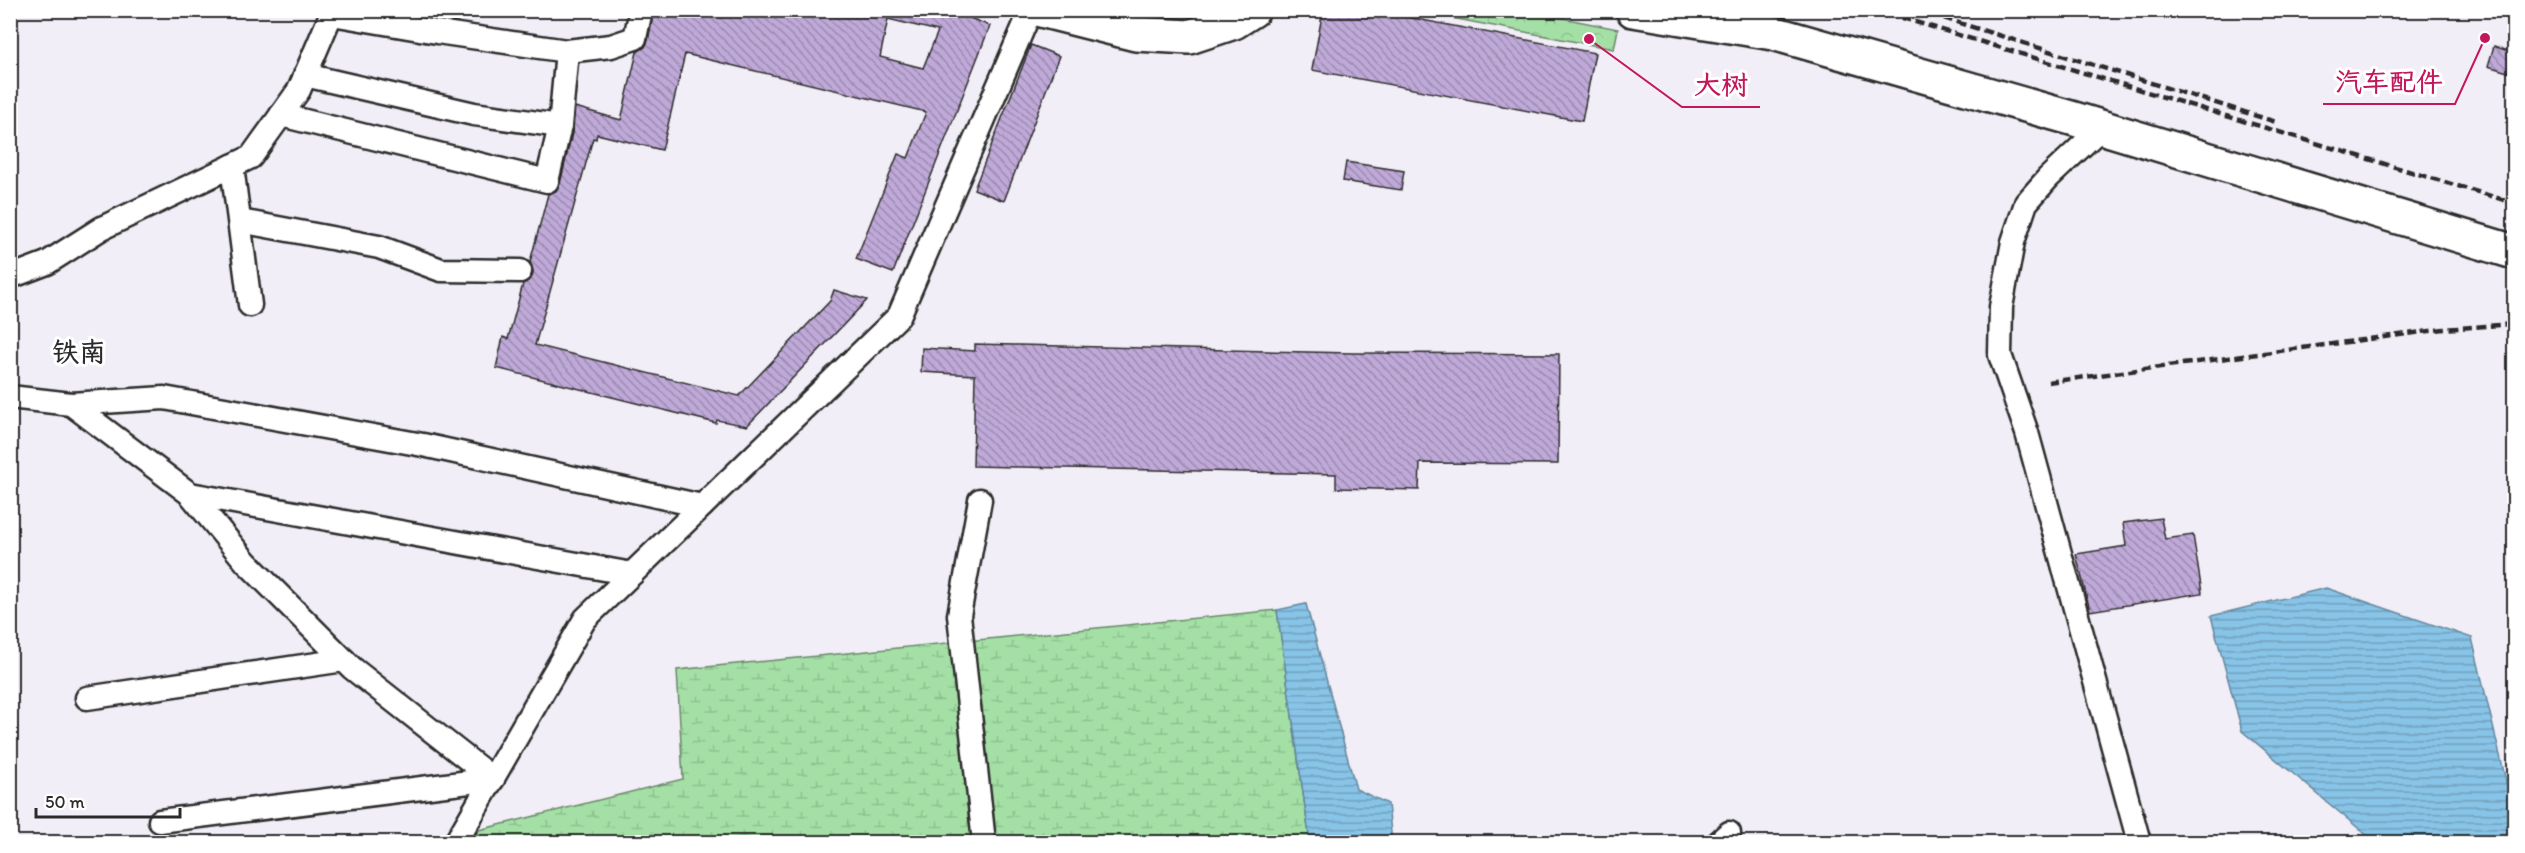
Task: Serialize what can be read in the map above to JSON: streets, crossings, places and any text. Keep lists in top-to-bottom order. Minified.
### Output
{"districts":["铁南"],"places":["汽车配件","大树"],"scale_bar":"50 m"}
